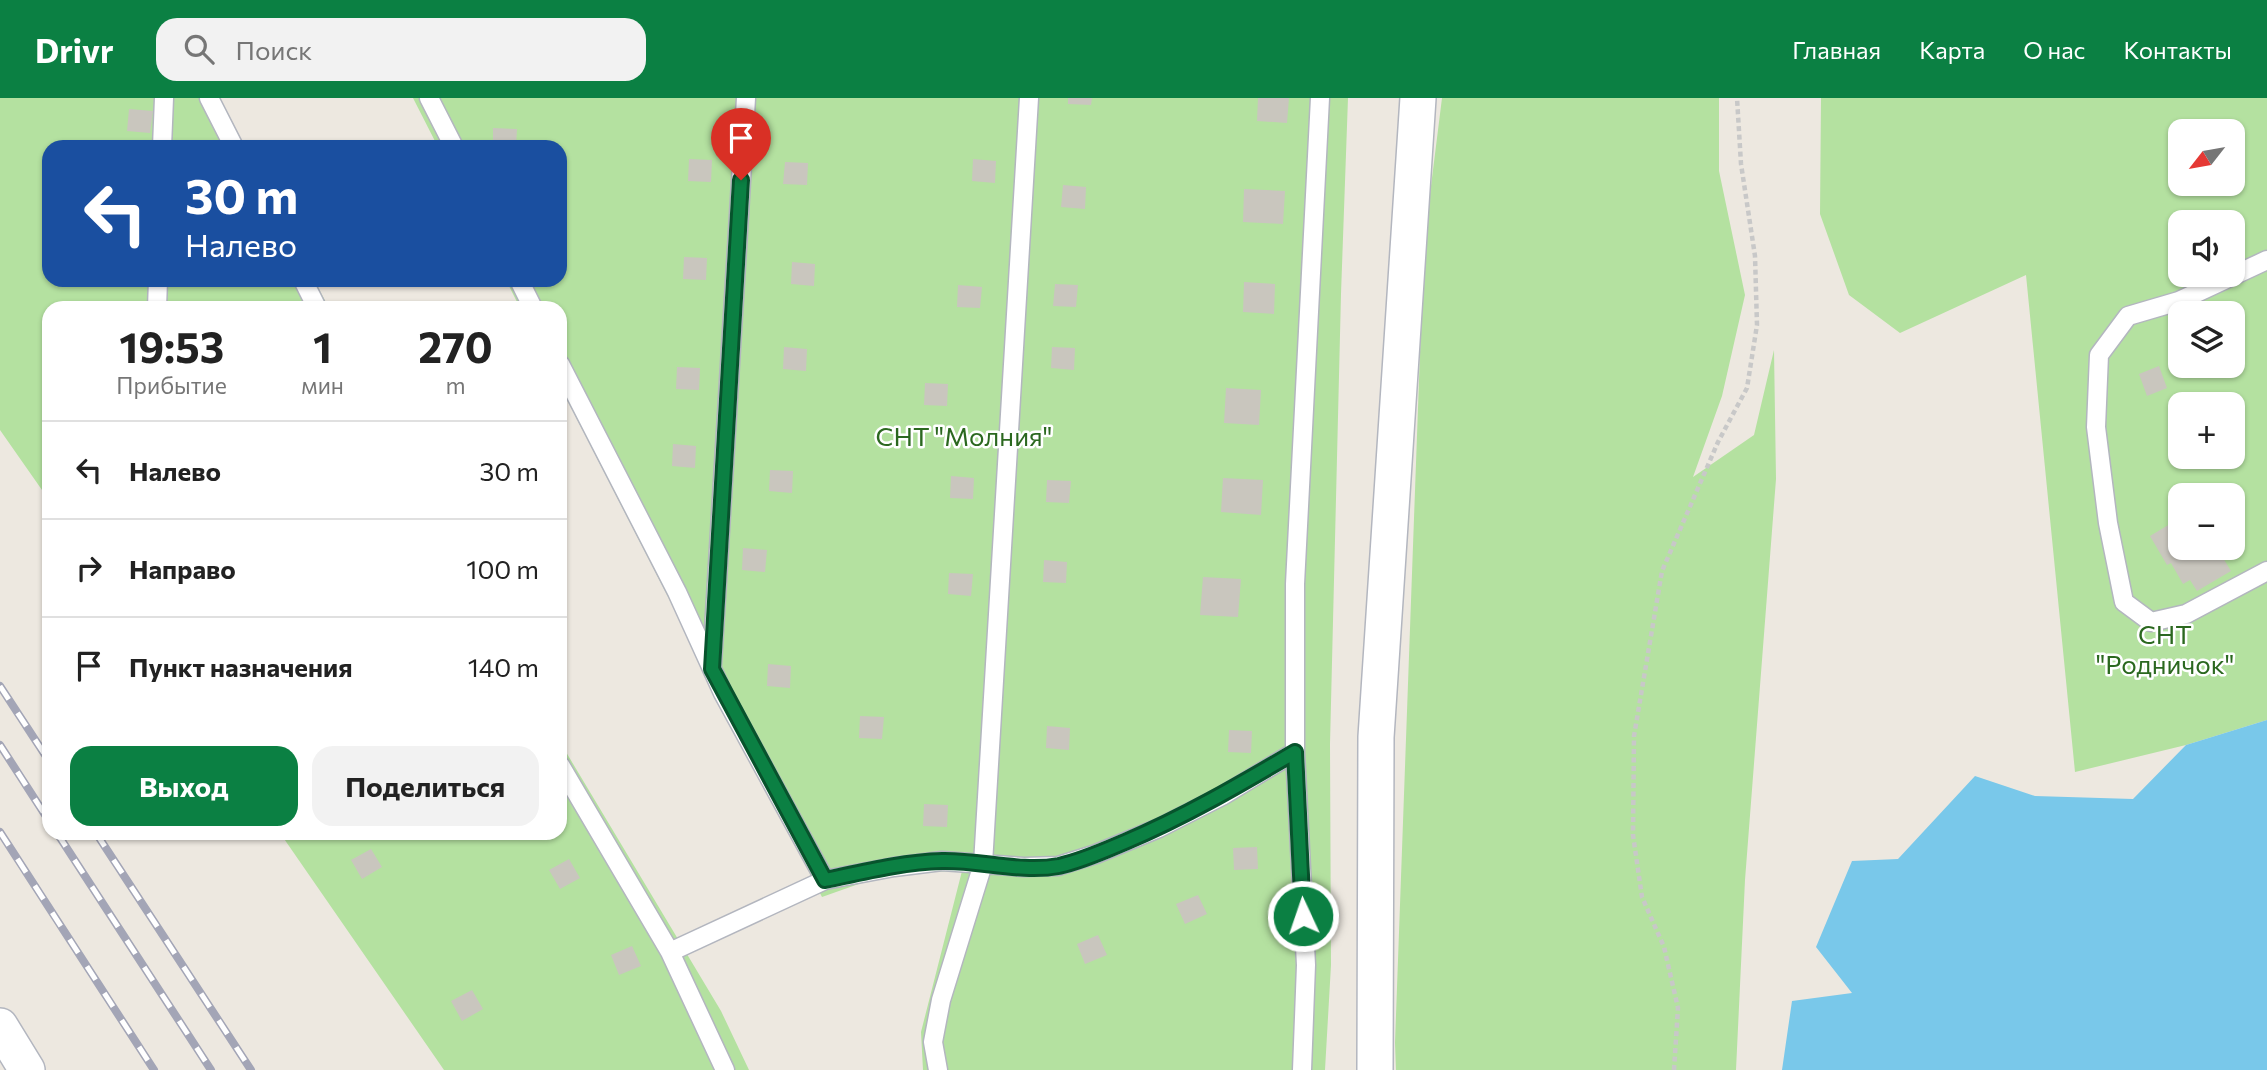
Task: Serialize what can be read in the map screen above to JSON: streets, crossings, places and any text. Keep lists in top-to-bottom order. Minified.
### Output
{"parks":["СНТ \"Молния\"","СНТ \"Родничок\""],"north":"bottom left","page":{"header":"Drivr","search":"Поиск","nav":["Главная","Карта","О нас","Контакты"],"map_buttons":["+","−"],"turn":["30 m","Налево"],"eta":["19:53","Прибытие","1","мин","270","m"],"list":[{"name":"Налево","value":"30 m"},{"name":"Направо","value":"100 m"},{"name":"Пункт назначения","value":"140 m"}],"buttons":["Выход","Поделиться"]}}
